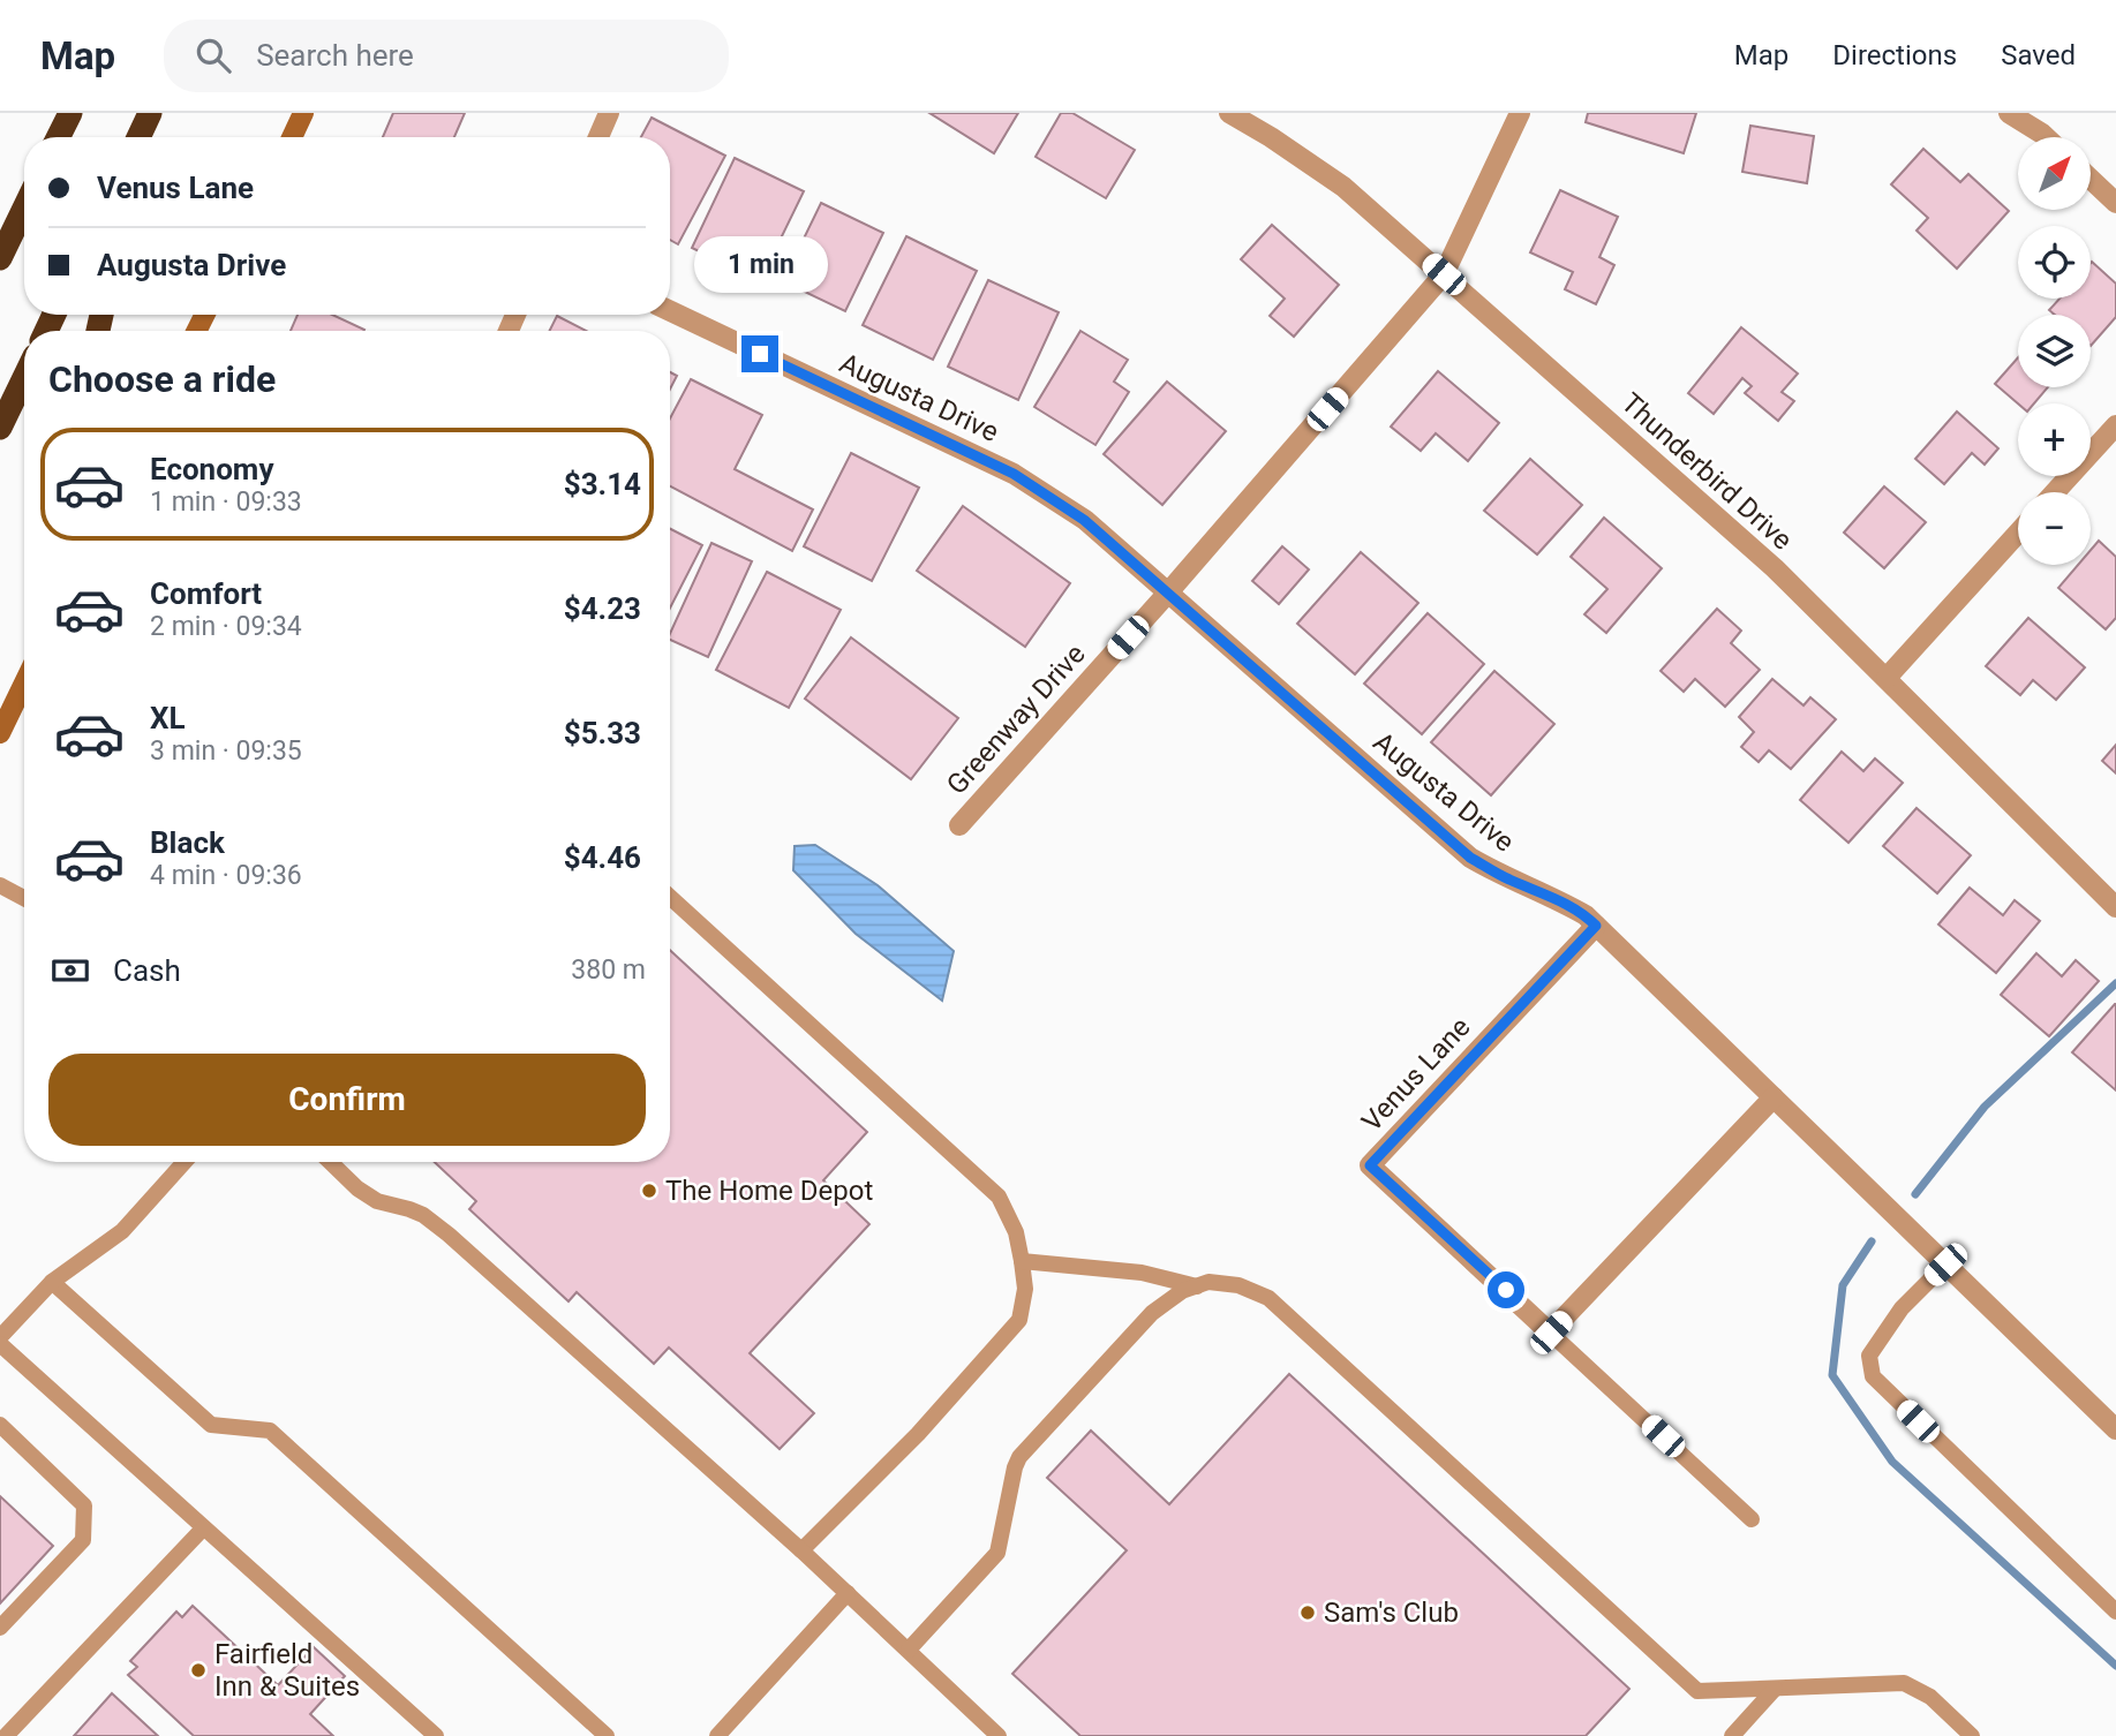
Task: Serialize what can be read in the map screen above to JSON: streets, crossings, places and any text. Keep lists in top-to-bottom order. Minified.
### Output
{"streets":{"street":["Augusta Drive","Thunderbird Drive","Greenway Drive","Venus Lane"]},"crossings":[["Augusta Drive","Greenway Drive"],["Augusta Drive","Venus Lane"],["Thunderbird Drive","Greenway Drive"]],"places":["The Home Depot","Sam's Club","Fairfield Inn & Suites"],"north":"top right","page":{"header":"Map","search":"Search here","nav":["Map","Directions","Saved"],"map_buttons":["+","−"],"banner":["Venus Lane","Augusta Drive"],"bubble":"1 min","heading":"Choose a ride","list":[{"name":"Economy","note":"1 min · 09:33","value":"$3.14"},{"name":"Comfort","note":"2 min · 09:34","value":"$4.23"},{"name":"XL","note":"3 min · 09:35","value":"$5.33"},{"name":"Black","note":"4 min · 09:36","value":"$4.46"}],"pay":["Cash","380 m"],"buttons":"Confirm"}}
